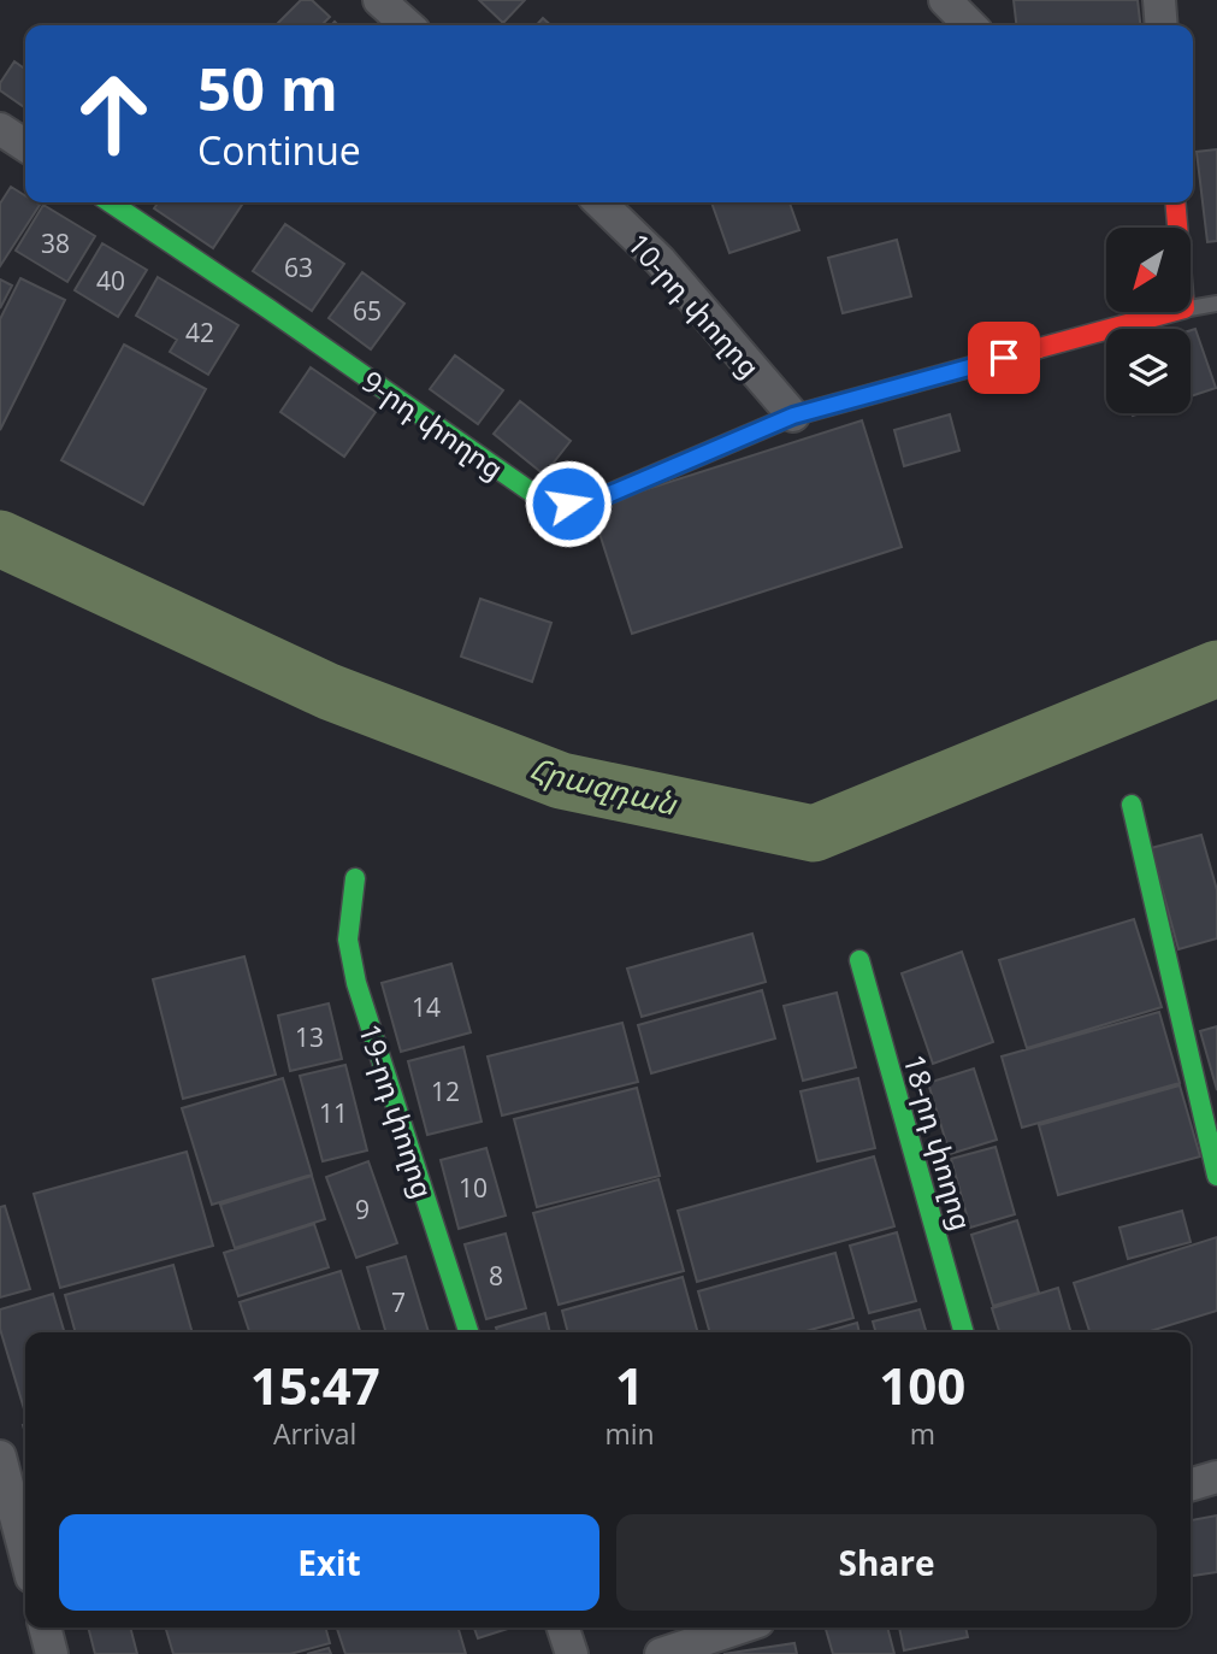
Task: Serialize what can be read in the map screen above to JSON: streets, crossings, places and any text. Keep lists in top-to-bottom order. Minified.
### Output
{"streets":{"street":["10-րդ փողոց","9-րդ փողոց","19-րդ փողոց","18-րդ փողոց"]},"crossings":[["10-րդ փողոց","9-րդ փողոց"]],"water":["Հրազդան"],"house_numbers":["38","63","40","65","42","14","13","12","11","10","9","8","7"],"north":"bottom left","page":{"turn":["50 m","Continue"],"eta":["15:47","Arrival","1","min","100","m"],"buttons":["Exit","Share"]}}
